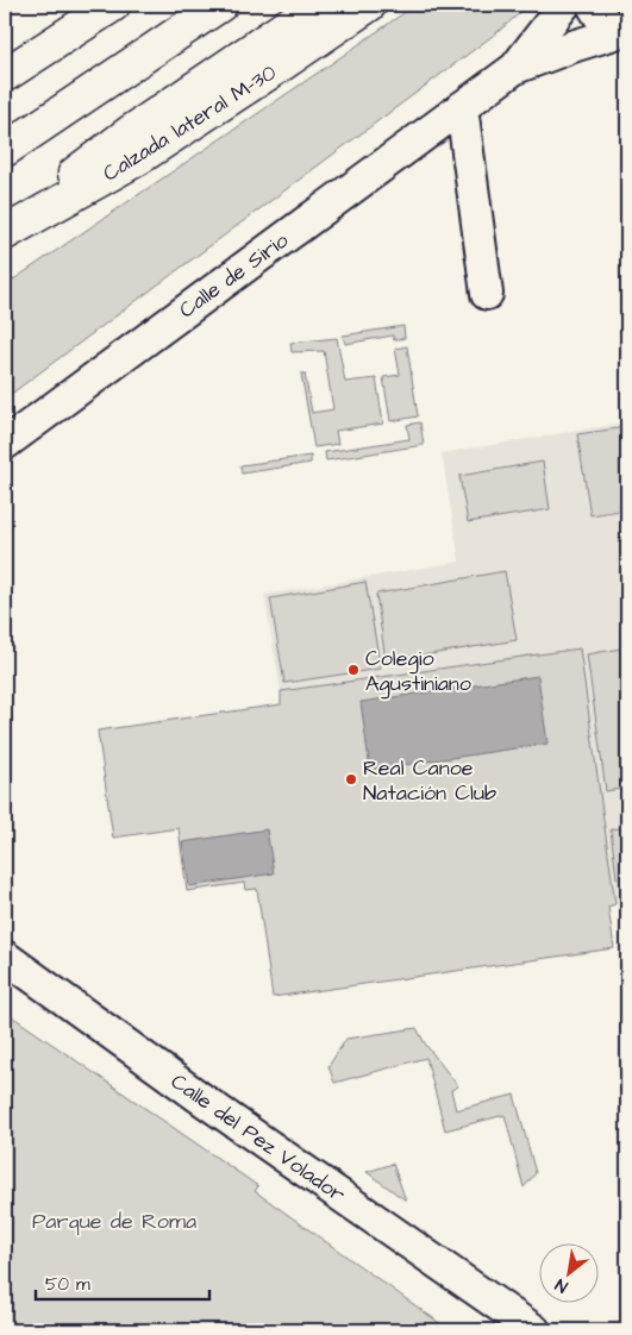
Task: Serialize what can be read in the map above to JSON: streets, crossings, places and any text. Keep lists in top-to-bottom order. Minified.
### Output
{"streets":{"highway":["Calzada lateral M-30"],"street":["Calle de Sirio","Calle del Pez Volador"]},"parks":["Parque de Roma"],"places":["Colegio Agustiniano","Real Canoe Natación Club"],"scale_bar":"50 m","north":"bottom left"}
